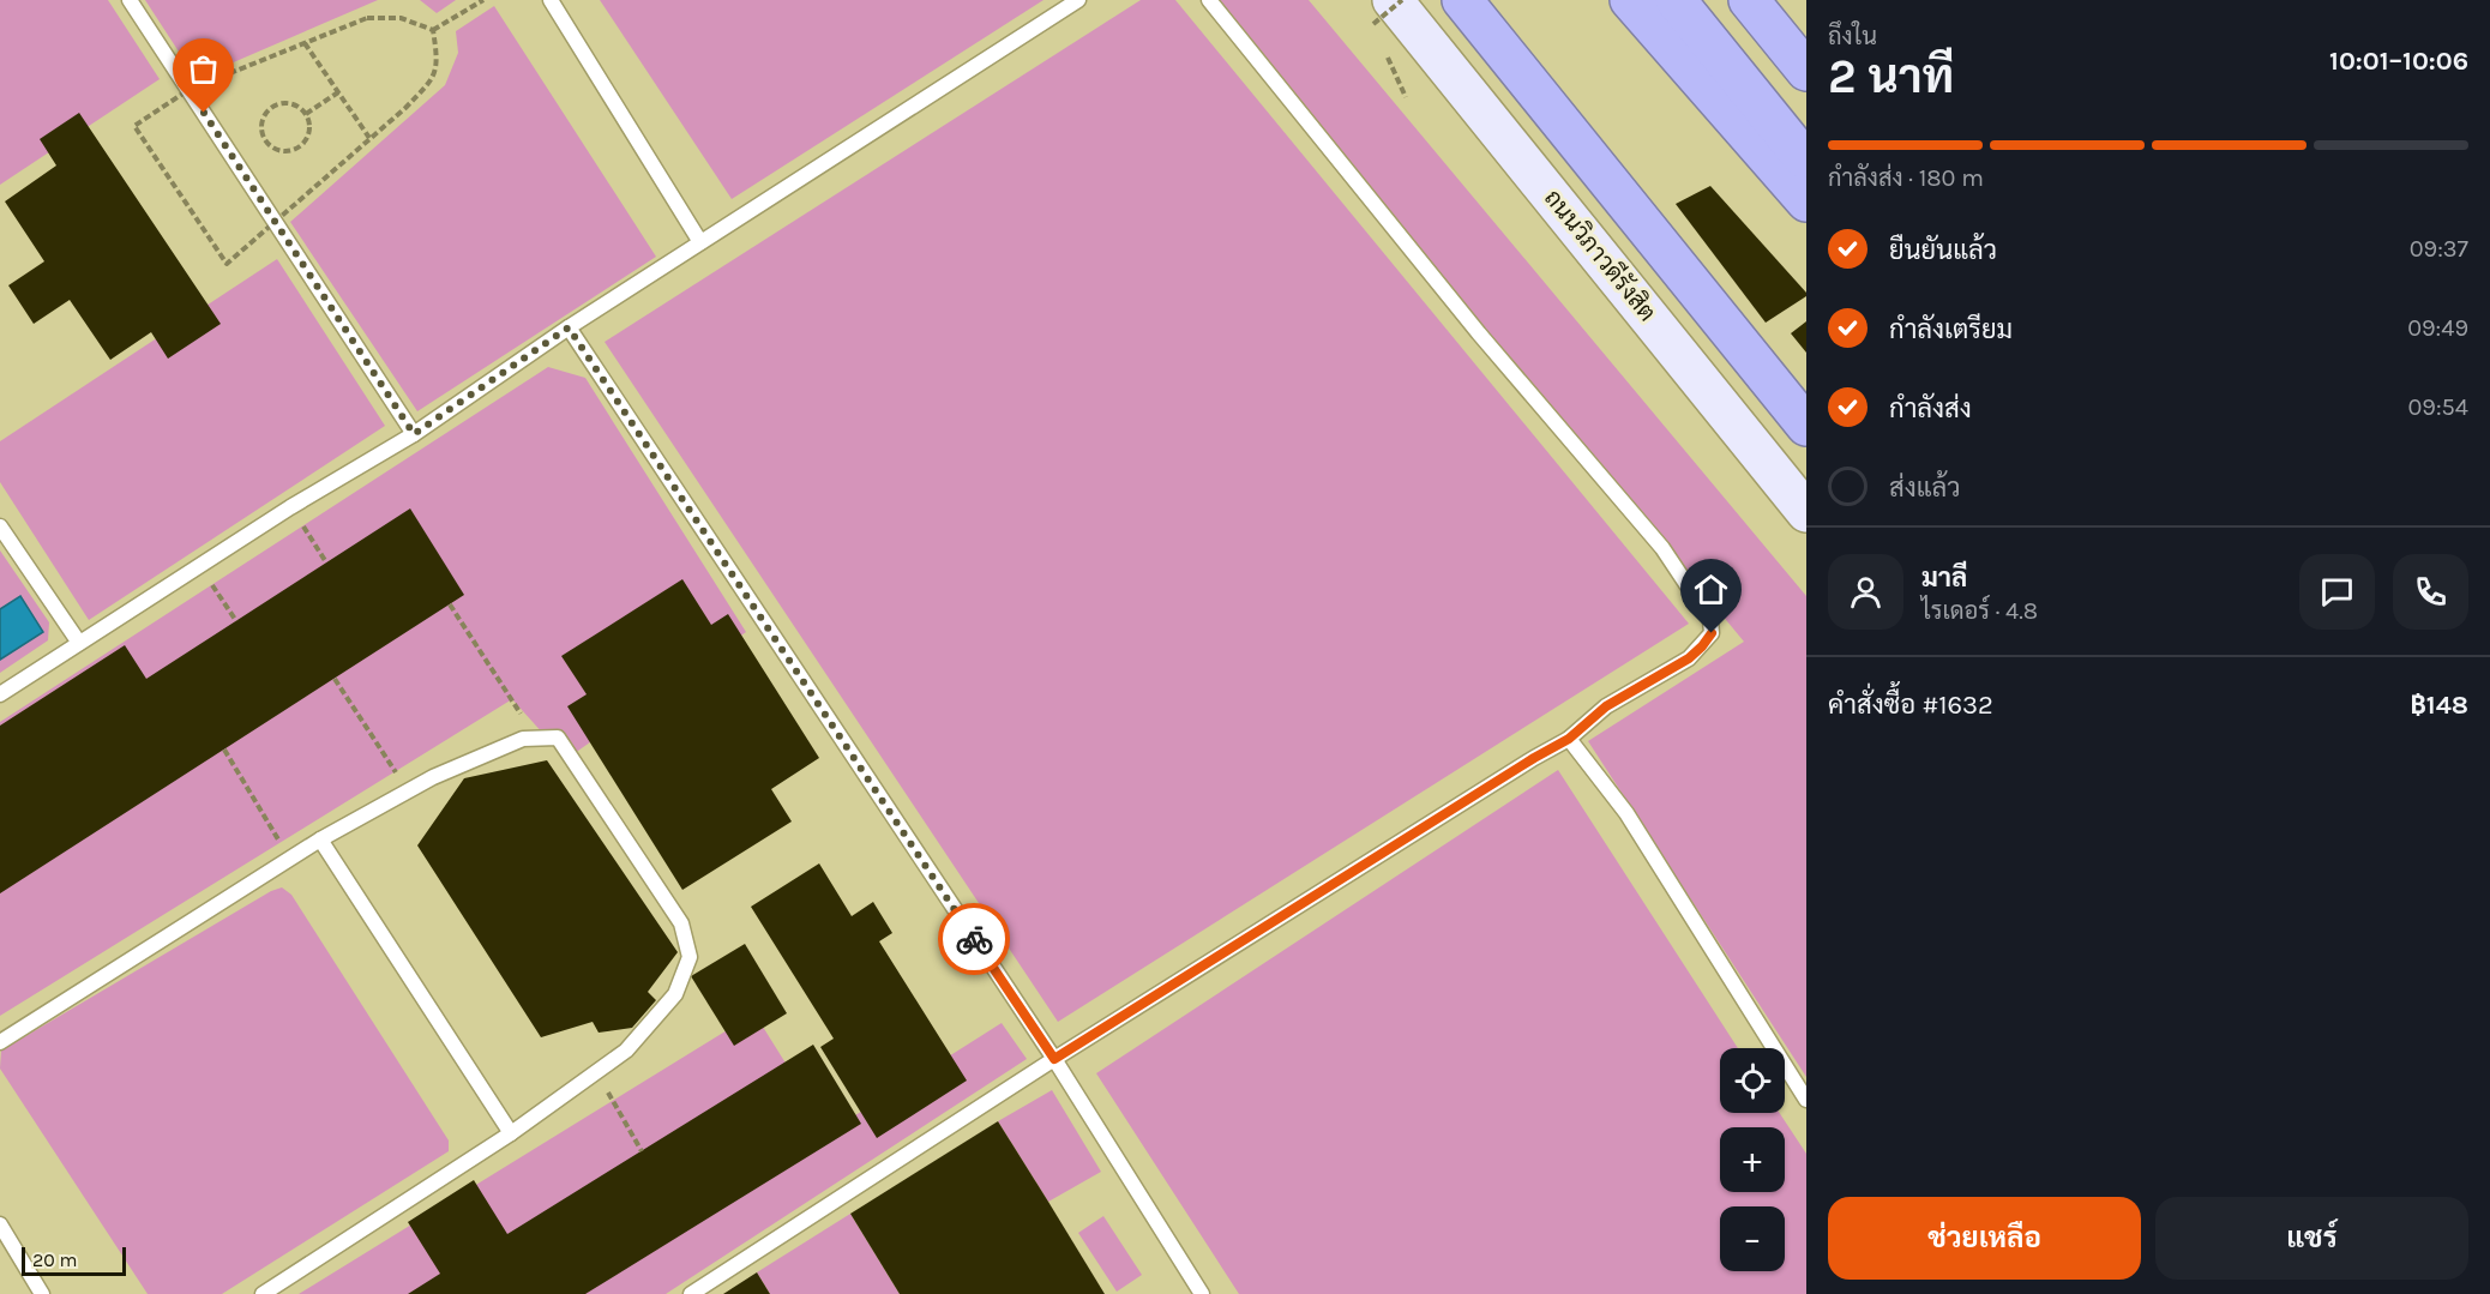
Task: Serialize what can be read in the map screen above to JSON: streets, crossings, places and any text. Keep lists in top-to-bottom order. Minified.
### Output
{"streets":{"main road":["ถนนวิภาวดีรังสิต"]},"scale_bar":"20 m","page":{"heading":["2 นาที","ถึงใน","10:01–10:06"],"panel":["มาลี","ไรเดอร์ · 4.8","คำสั่งซื้อ #1632","฿148"],"bar":"กำลังส่ง · 180 m","list":[["ยืนยันแล้ว","09:37"],["กำลังเตรียม","09:49"],["กำลังส่ง","09:54"],"ส่งแล้ว"],"map_buttons":["+","−"],"buttons":["ช่วยเหลือ","แชร์"],"scale":"20 m"}}
